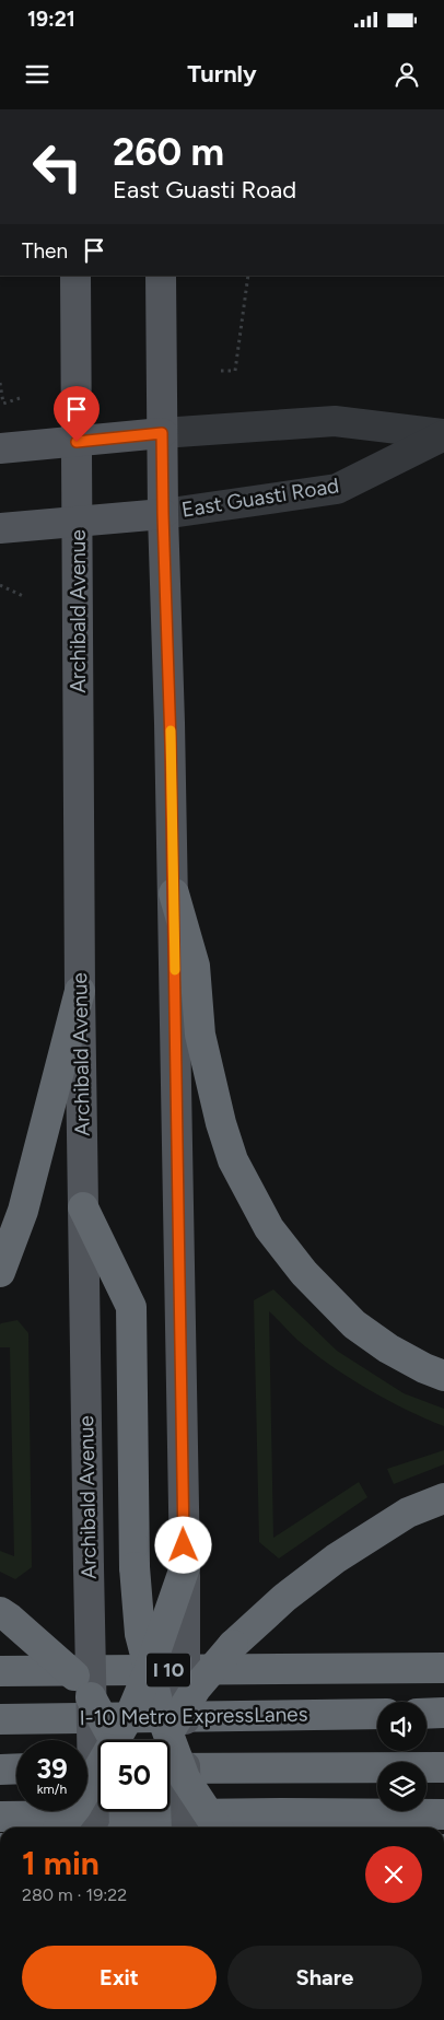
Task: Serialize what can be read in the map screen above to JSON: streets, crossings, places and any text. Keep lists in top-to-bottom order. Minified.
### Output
{"streets":{"highway":["I 10","I-10 Metro ExpressLanes"],"main road":["East Guasti Road","Archibald Avenue"]},"crossings":[["East Guasti Road","Archibald Avenue"]],"page":{"status":"19:21","header":"Turnly","turn":["260 m","East Guasti Road"],"then":"Then","speed":"39 km/h","limit":"50","heading":["1 min","280 m · 19:22"],"buttons":["Exit","Share"]}}
